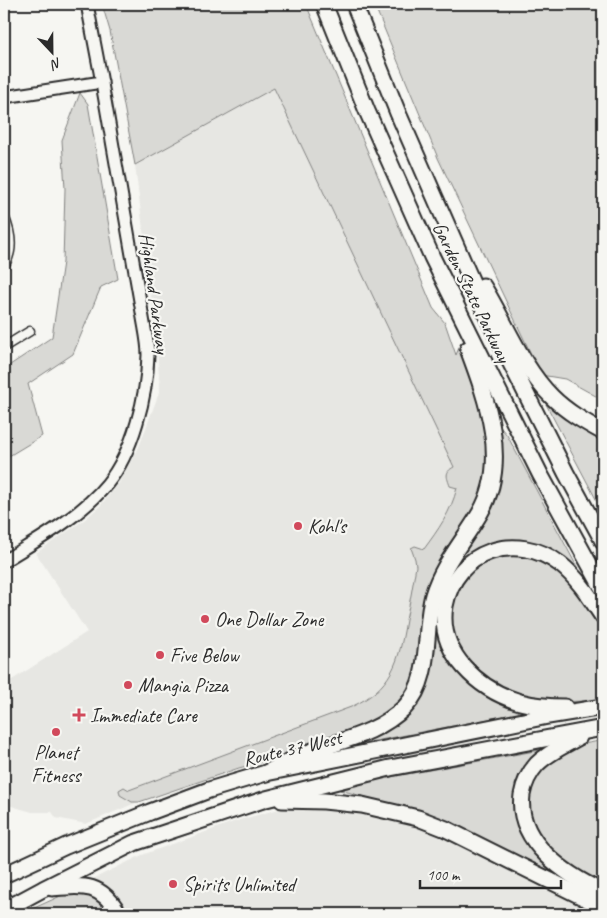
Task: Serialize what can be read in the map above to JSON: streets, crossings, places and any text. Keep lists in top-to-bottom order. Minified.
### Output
{"streets":{"highway":["Garden State Parkway","Route 37 West"],"street":["Highland Parkway"]},"places":{"other":["Kohl's","One Dollar Zone","Five Below","Mangia Pizza","Planet Fitness","Spirits Unlimited"],"health":["Immediate Care"]},"scale_bar":"100 m","north":"bottom"}
